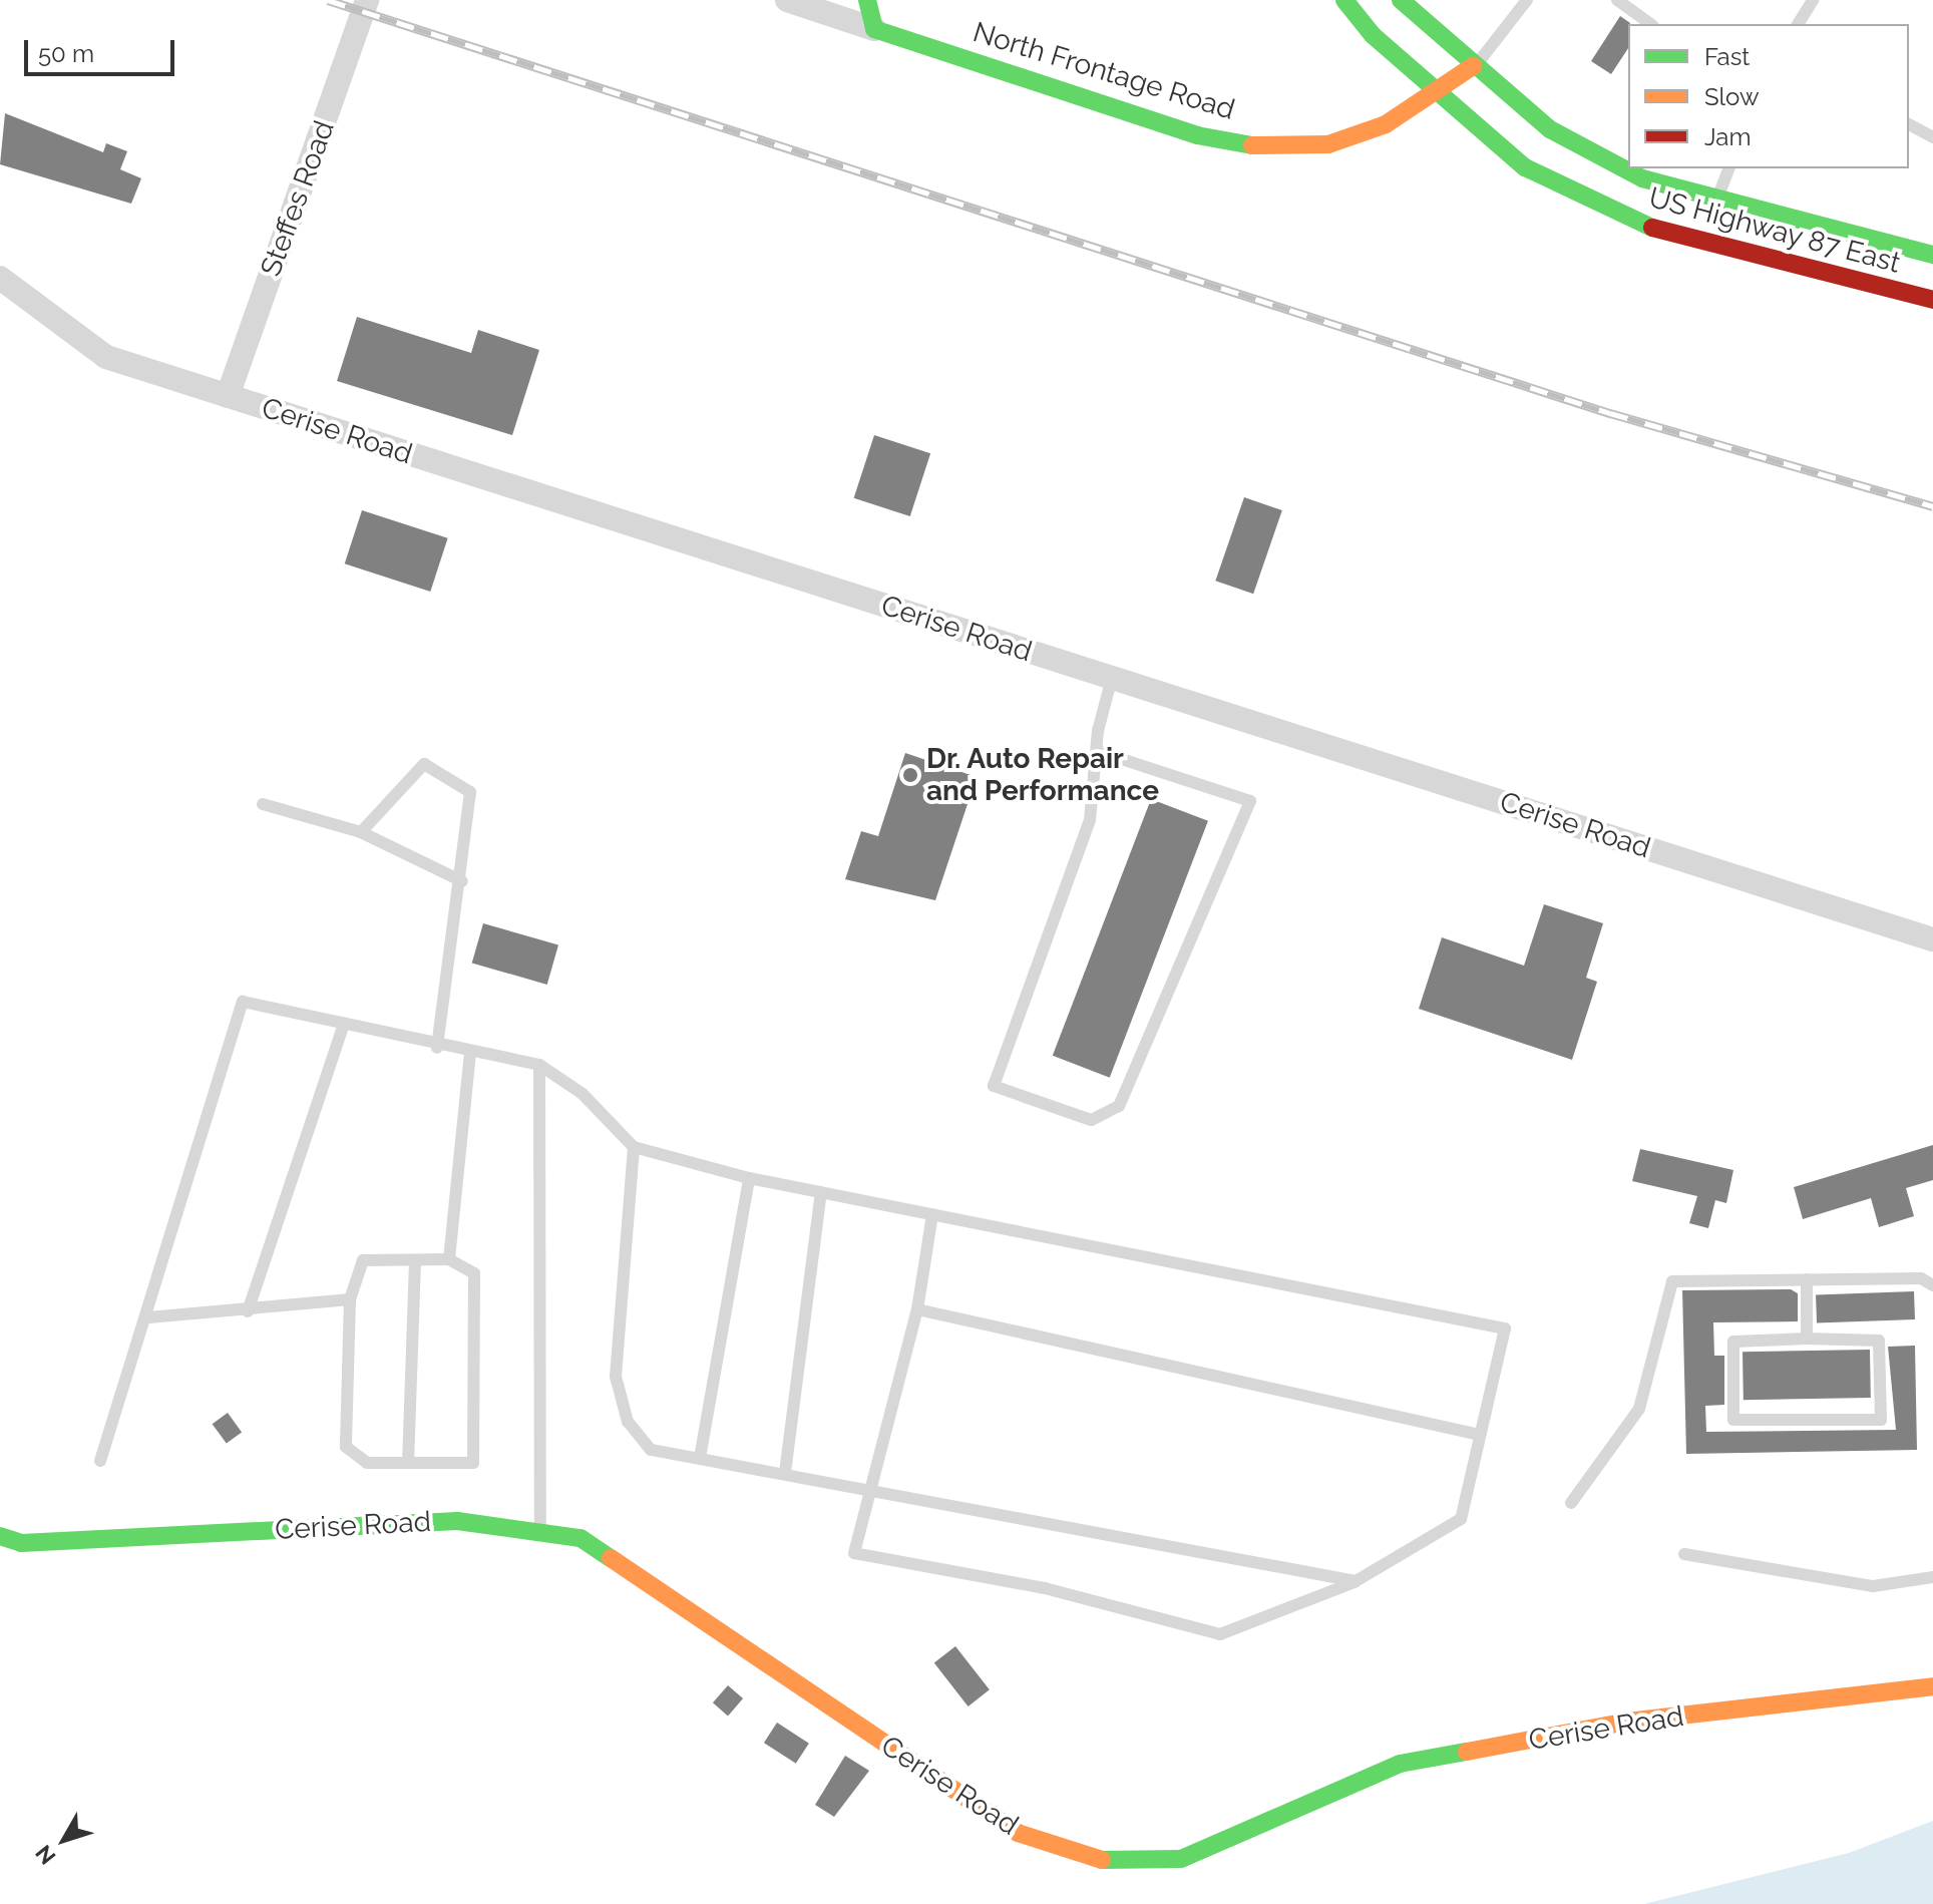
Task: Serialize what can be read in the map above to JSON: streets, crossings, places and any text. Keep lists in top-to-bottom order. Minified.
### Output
{"streets":{"main road":["North Frontage Road","US Highway 87 East","Cerise Road"],"street":["Steffes Road"]},"crossings":[["North Frontage Road","US Highway 87 East"],["Steffes Road","Cerise Road"]],"places":["Dr. Auto Repair and Performance"],"legend":["Fast","Slow","Jam"],"scale_bar":"50 m","north":"bottom left"}
